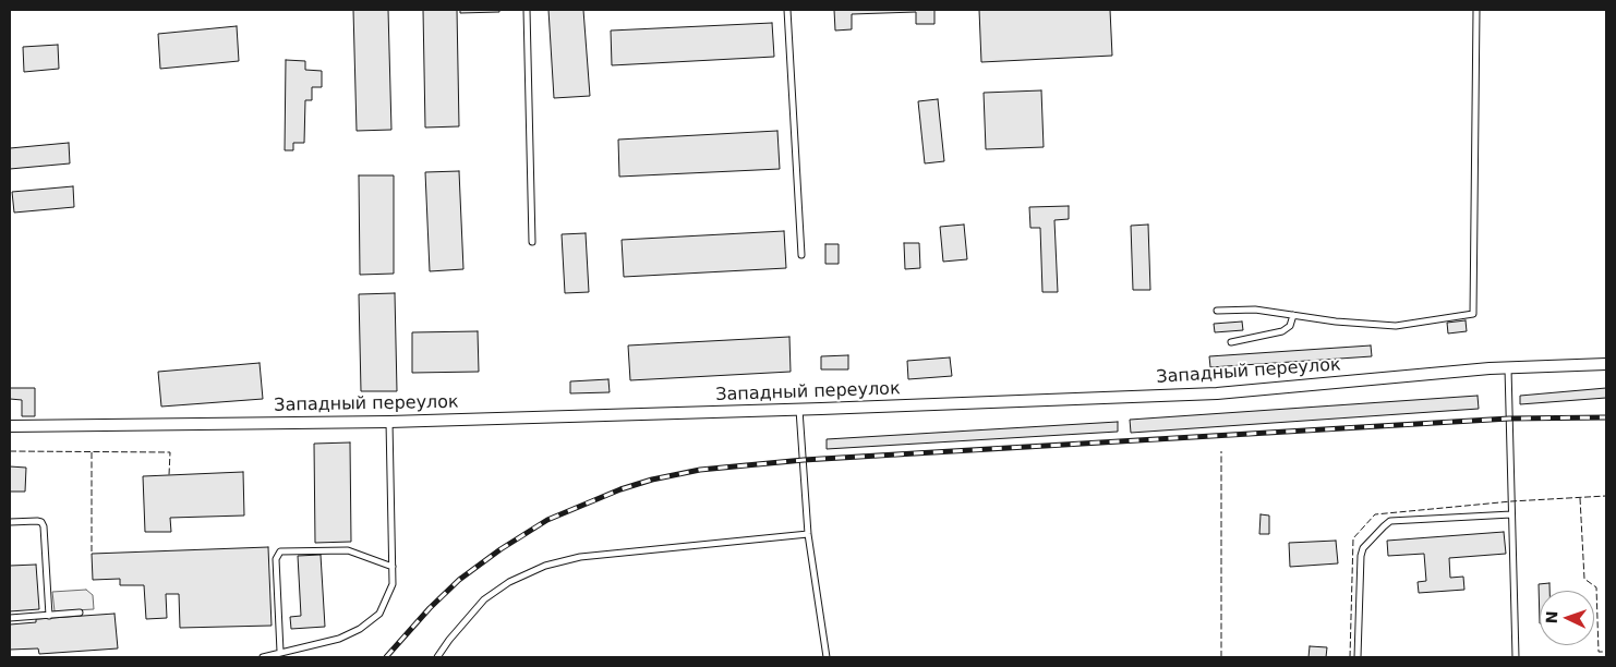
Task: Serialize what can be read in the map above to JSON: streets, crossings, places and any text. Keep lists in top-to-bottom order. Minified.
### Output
{"streets":{"street":["Западный переулок"]},"north":"left"}
